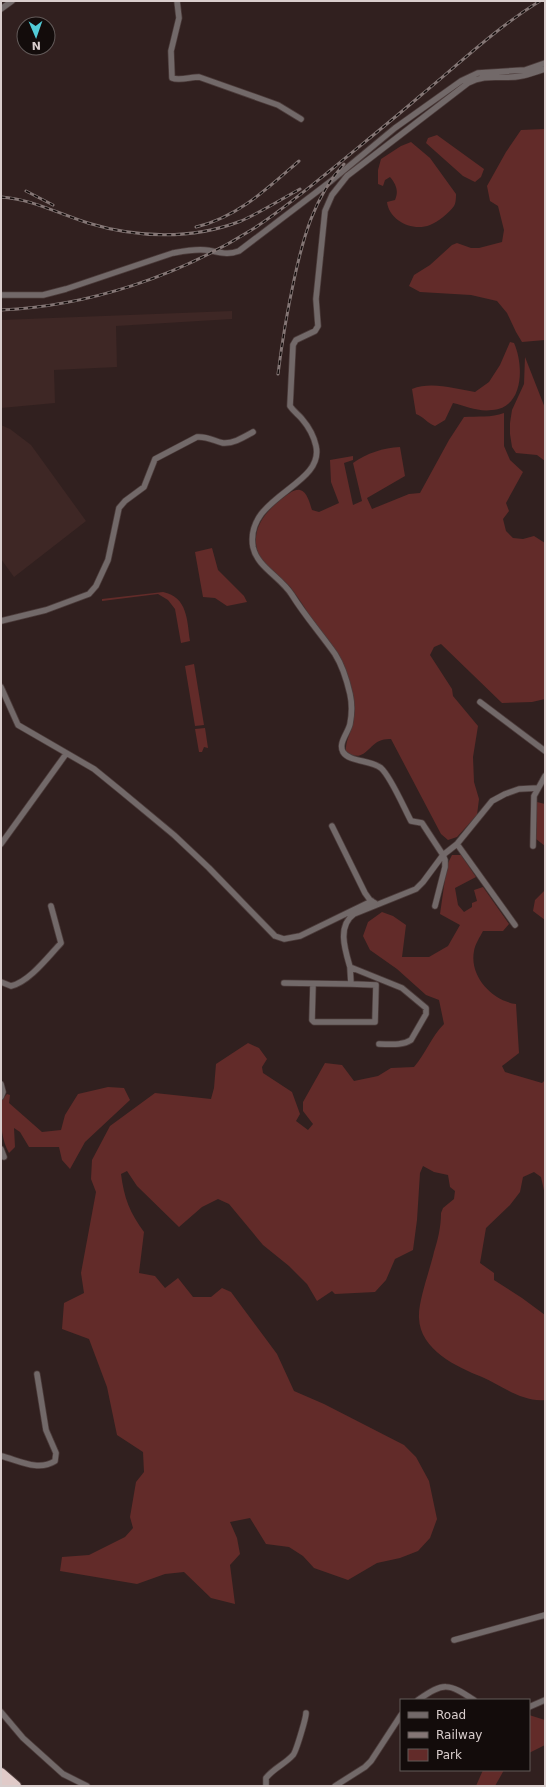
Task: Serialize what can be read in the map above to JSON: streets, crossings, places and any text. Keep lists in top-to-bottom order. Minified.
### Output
{"legend":["Road","Railway","Park"],"north":"bottom"}
